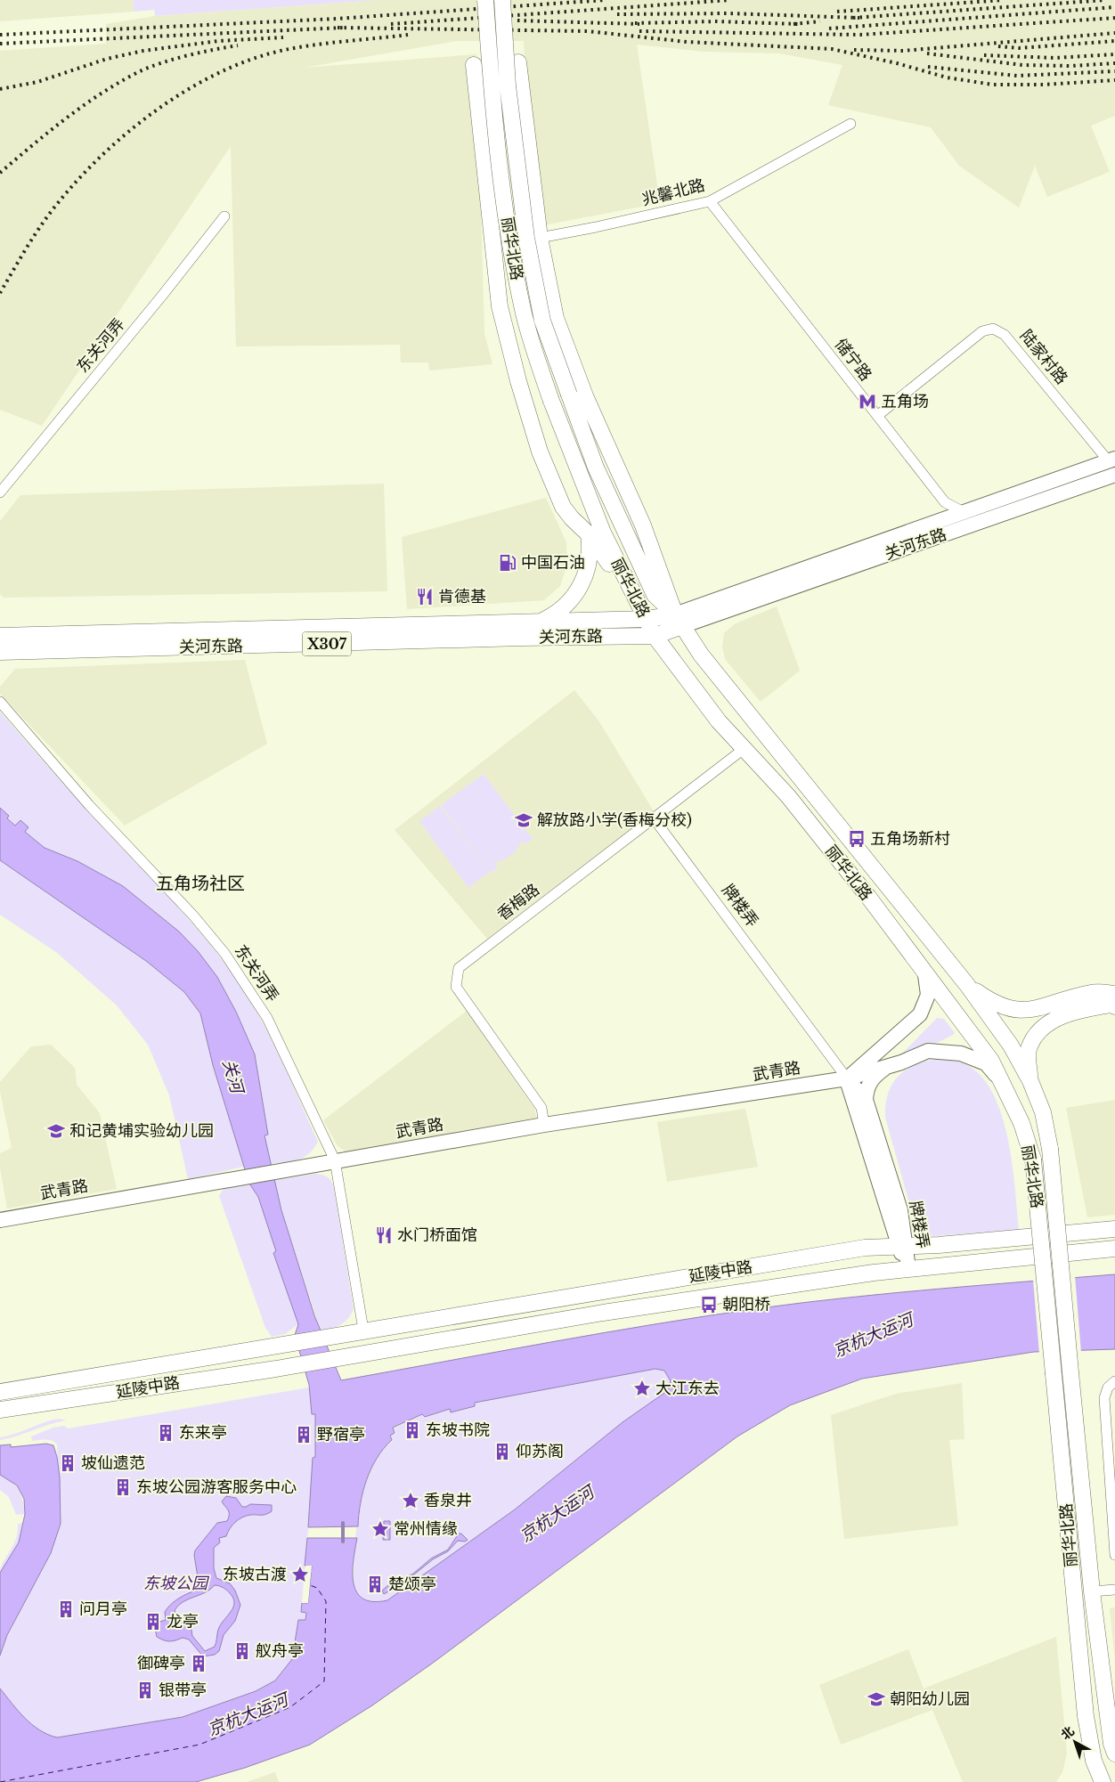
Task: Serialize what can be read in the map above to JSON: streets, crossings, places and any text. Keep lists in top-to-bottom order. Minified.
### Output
{"streets":{"main road":["丽华北路","关河东路","X307","延陵中路"],"street":["兆馨北路","东关河弄","陆家村路","储宁路","香梅路","牌楼弄","武青路"]},"crossings":[["兆馨北路","储宁路"],["丽华北路","关河东路"],["丽华北路","香梅路"],["丽华北路","武青路"],["东关河弄","武青路"],["东关河弄","延陵中路"],["陆家村路","储宁路"],["陆家村路","关河东路"],["储宁路","关河东路"],["香梅路","牌楼弄"],["香梅路","武青路"],["牌楼弄","武青路"],["牌楼弄","延陵中路"]],"districts":["五角场社区"],"water":["关河","京杭大运河"],"parks":["东坡公园"],"places":{"metro station":["五角场"],"fuel station":["中国石油"],"restaurant":["肯德基","水门桥面馆"],"school or university":["解放路小学(香梅分校)","和记黄埔实验幼儿园","朝阳幼儿园"],"bus stop":["五角场新村","朝阳桥"],"place":["大江东去","香泉井","常州情缘","东坡古渡"],"building":["东坡书院","东来亭","野宿亭","仰苏阁","坡仙遗范","东坡公园游客服务中心","楚颂亭","问月亭","龙亭","舣舟亭","御碑亭","银带亭"]},"north":"top left"}
